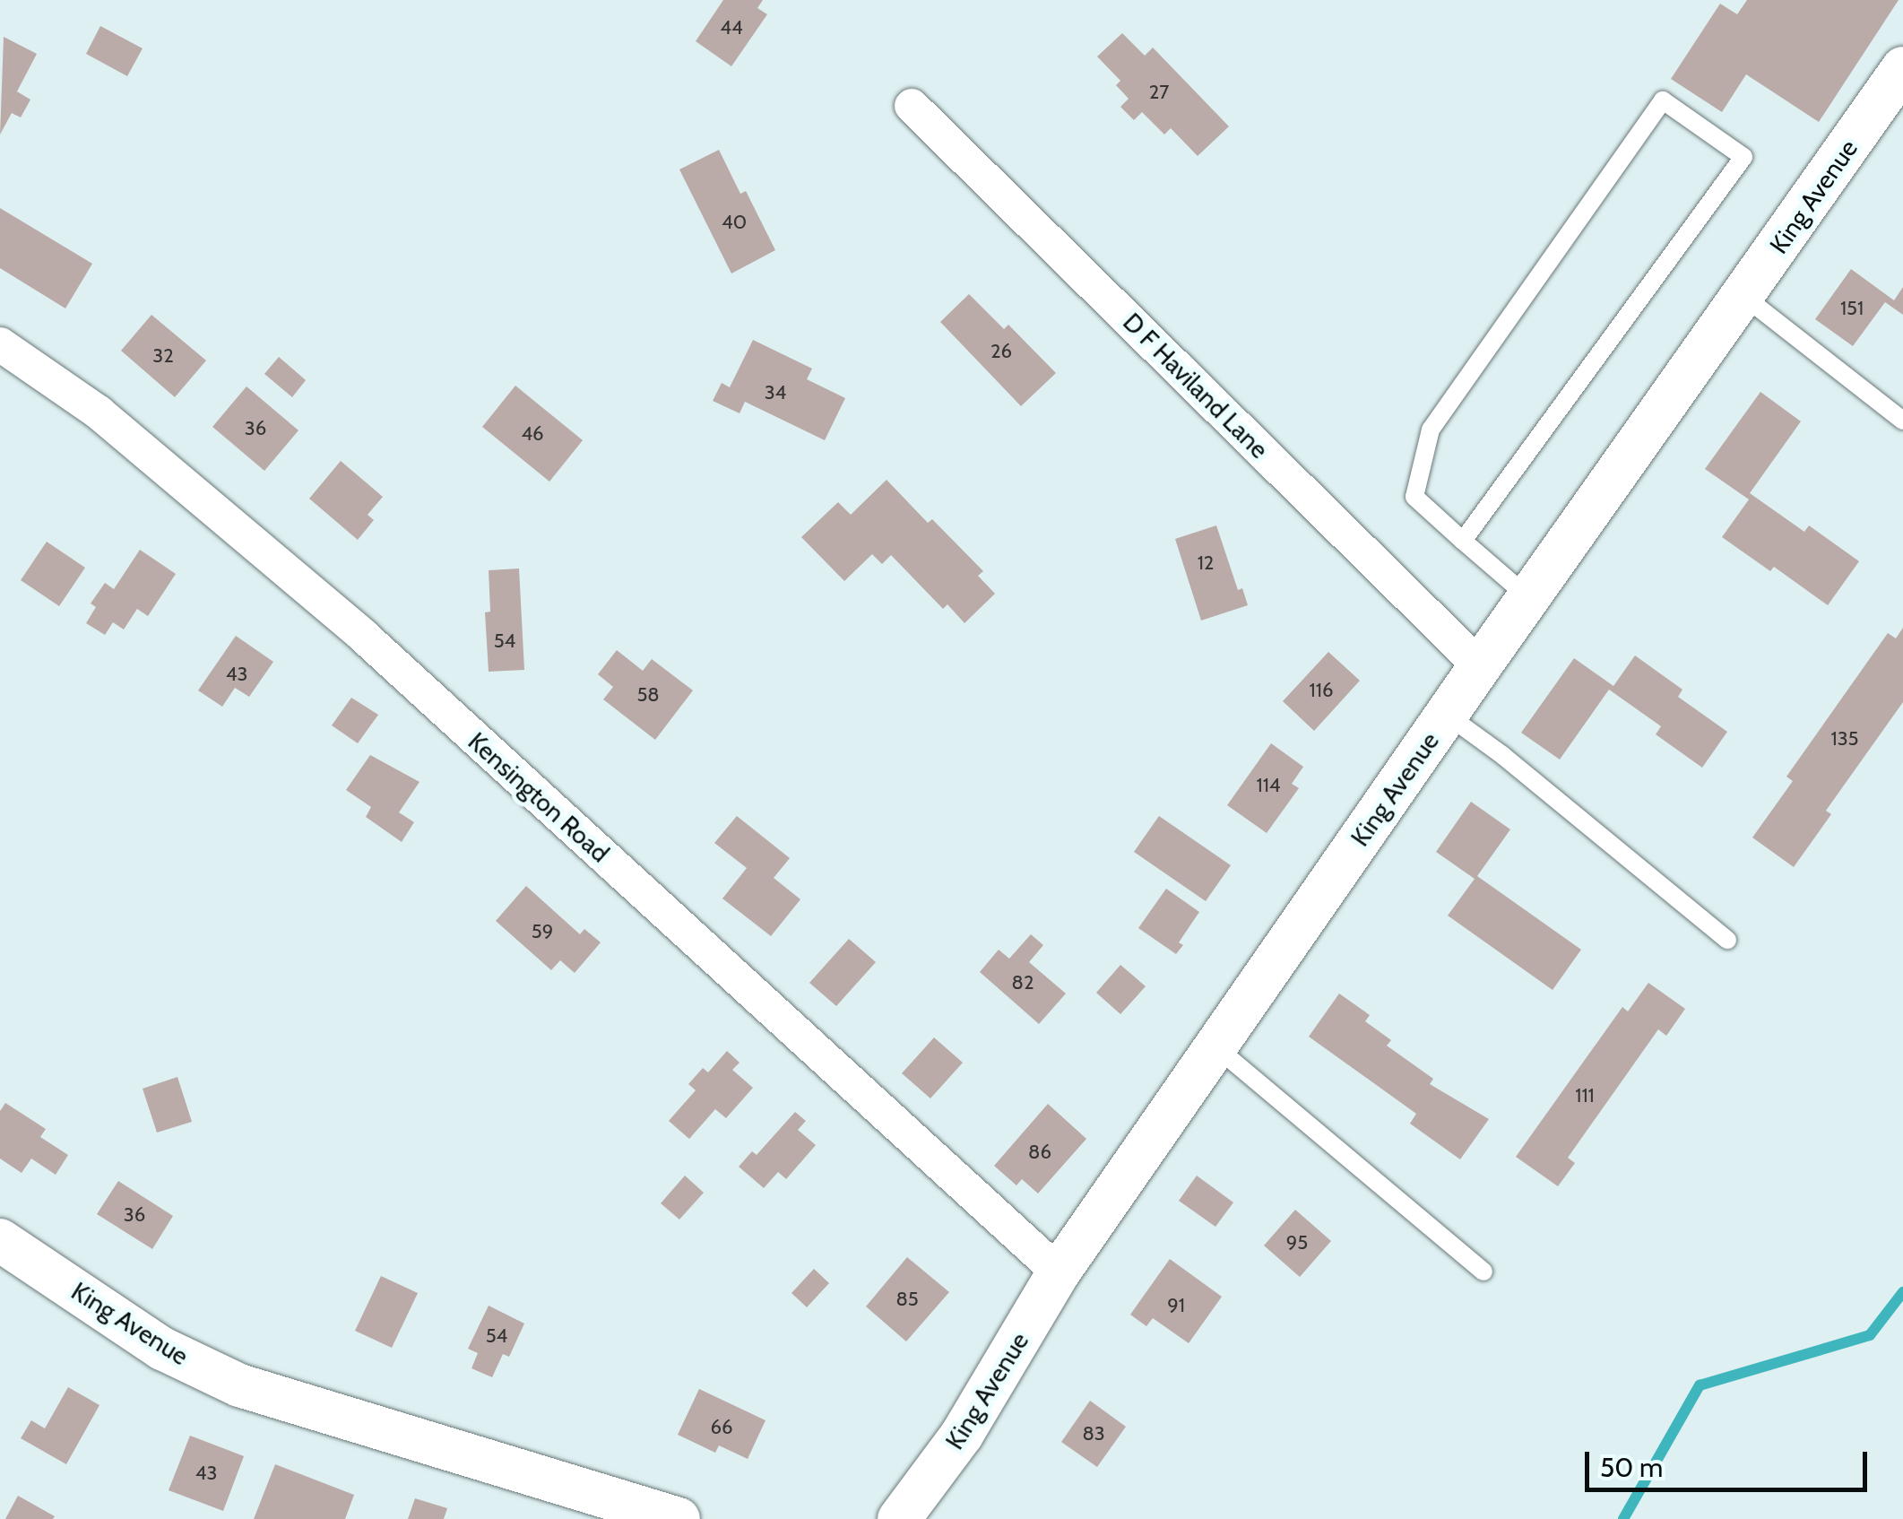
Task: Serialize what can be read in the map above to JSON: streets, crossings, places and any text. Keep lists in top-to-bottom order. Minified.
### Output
{"streets":{"street":["King Avenue","D F Haviland Lane","Kensington Road"]},"crossings":[["King Avenue","D F Haviland Lane"],["King Avenue","Kensington Road"]],"house_numbers":["44","27","40","151","26","32","34","36","46","12","54","43","116","58","135","114","59","82","111","86","36","95","85","91","54","66","83","43"],"scale_bar":"50 m"}
